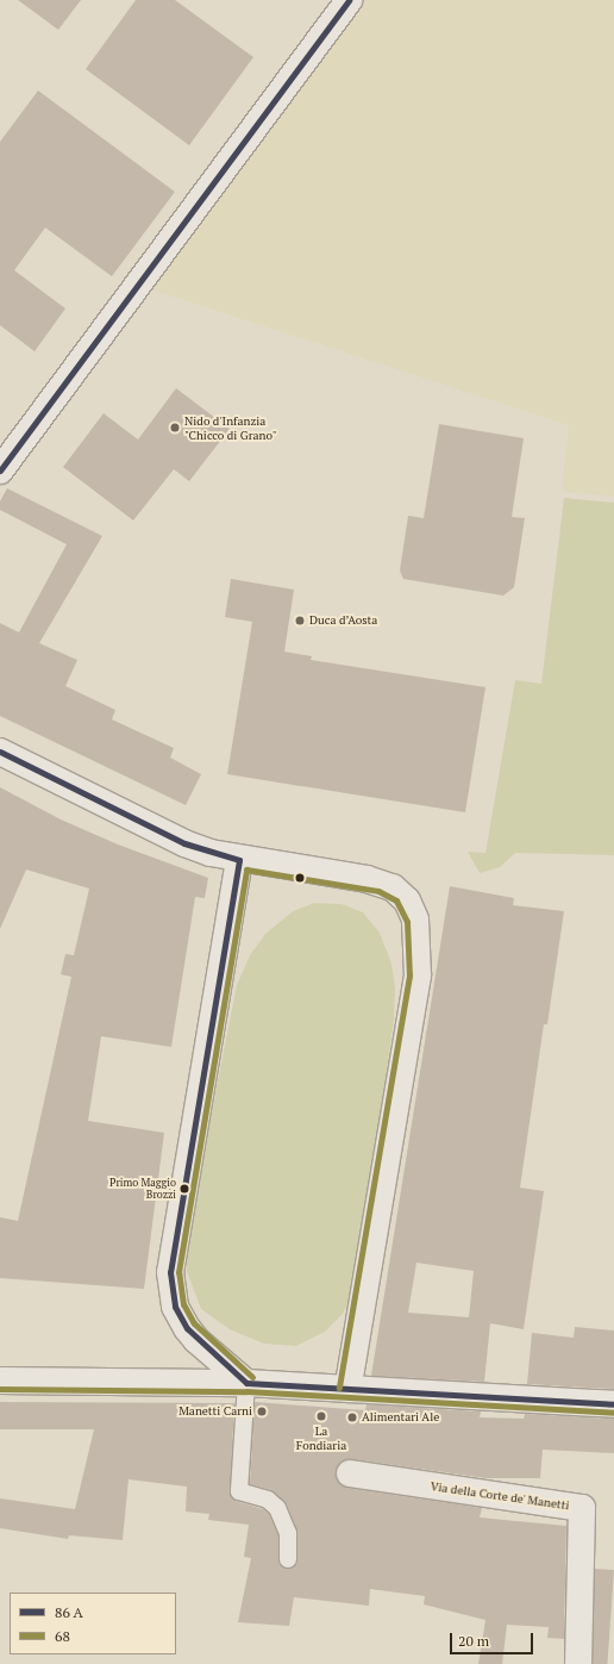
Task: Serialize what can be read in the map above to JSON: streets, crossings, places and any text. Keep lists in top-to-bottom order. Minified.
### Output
{"streets":{"street":["Via della Corte de' Manetti"]},"places":["Nido d'Infanzia \"Chicco di Grano\"","Duca d’Aosta","Primo Maggio Brozzi","Manetti Carni","La Fondiaria","Alimentari Ale"],"lines":["transit line 68"],"legend":["86 A","68"],"scale_bar":"20 m"}
